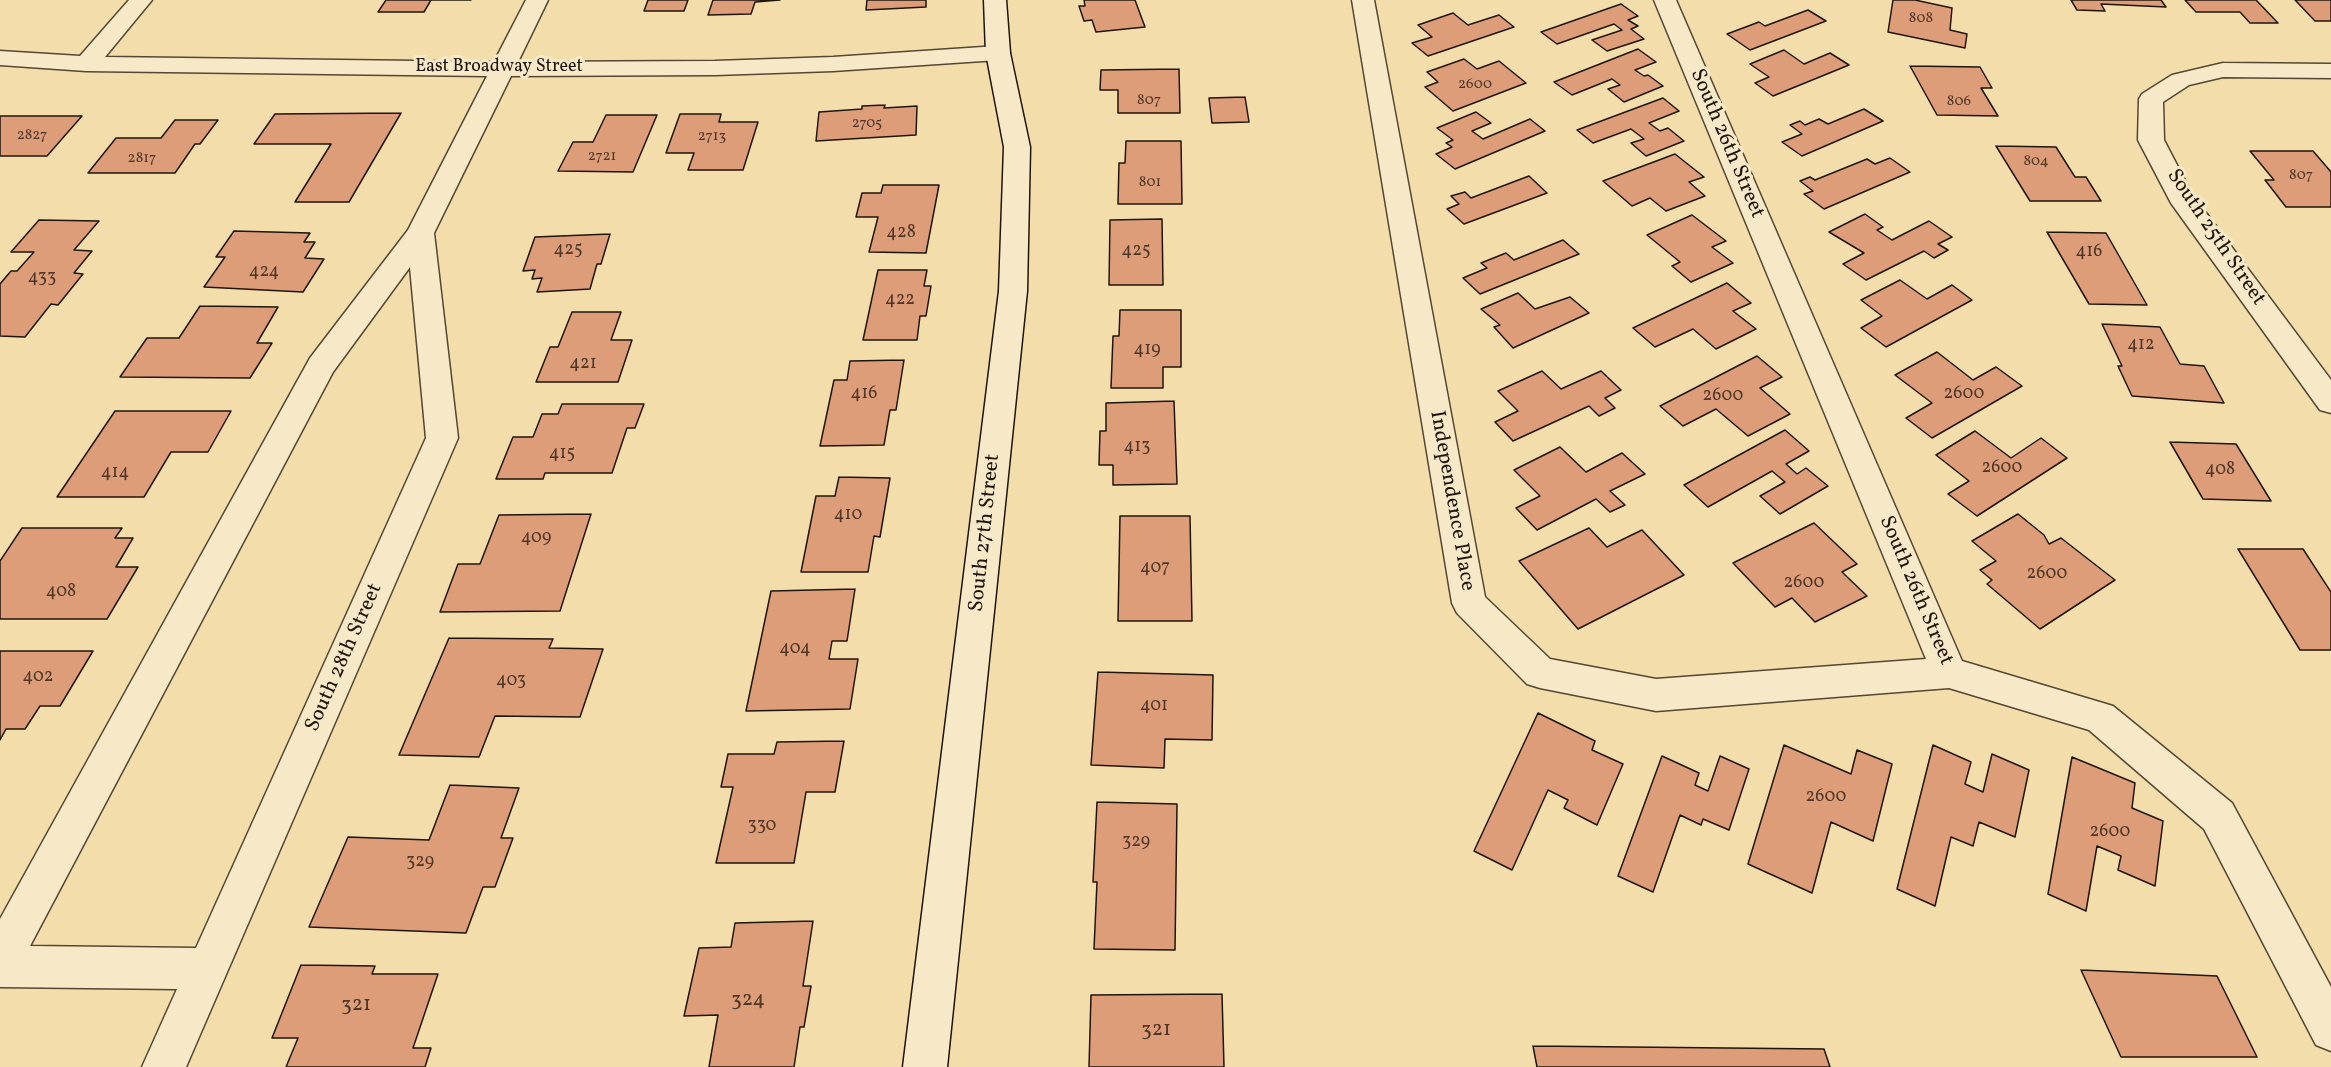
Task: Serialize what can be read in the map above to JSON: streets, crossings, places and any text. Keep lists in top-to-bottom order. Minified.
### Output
{"streets":{"street":["East Broadway Street","South 26th Street","South 25th Street","Independence Place","South 27th Street","South 28th Street"]},"crossings":[["East Broadway Street","South 27th Street"],["South 26th Street","Independence Place"]],"house_numbers":["808","2600","807","806","2705","2827","2713","2721","2817","804","807","801","428","425","425","416","424","433","422","412","419","421","416","2600","2600","413","415","2600","408","414","410","409","407","2600","2600","408","404","402","403","401","2600","330","2600","329","329","324","321","321"]}
